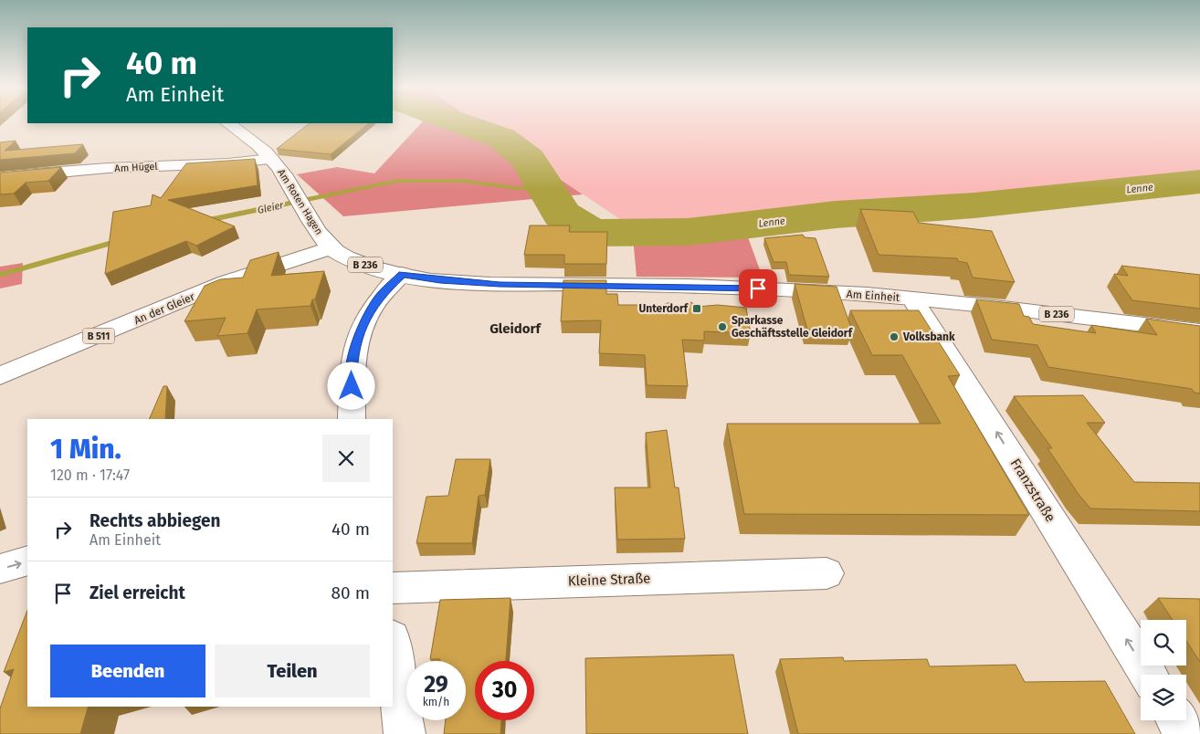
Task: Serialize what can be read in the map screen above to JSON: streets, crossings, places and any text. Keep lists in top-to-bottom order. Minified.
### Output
{"streets":{"main road":["Am Hügel","Am Roten Hagen","B 236","Am Einheit","An der Gleier","B 511","Franzstraße","Kleine Straße"]},"crossings":[["Am Hügel","Am Roten Hagen"],["Am Roten Hagen","Am Einheit"],["Am Roten Hagen","An der Gleier"],["Am Einheit","An der Gleier"],["Am Einheit","Franzstraße"]],"one_way":["Franzstraße"],"districts":["Gleidorf"],"water":["Lenne","Gleier"],"places":{"transit":["Unterdorf"],"other":["Sparkasse Geschäftsstelle Gleidorf","Volksbank"]},"page":{"turn":["40 m","Am Einheit"],"heading":["1 Min.","120 m · 17:47"],"list":[{"name":"Rechts abbiegen","note":"Am Einheit","value":"40 m"},{"name":"Ziel erreicht","value":"80 m"}],"buttons":["Beenden","Teilen"],"speed":"29 km/h","limit":"30"}}
